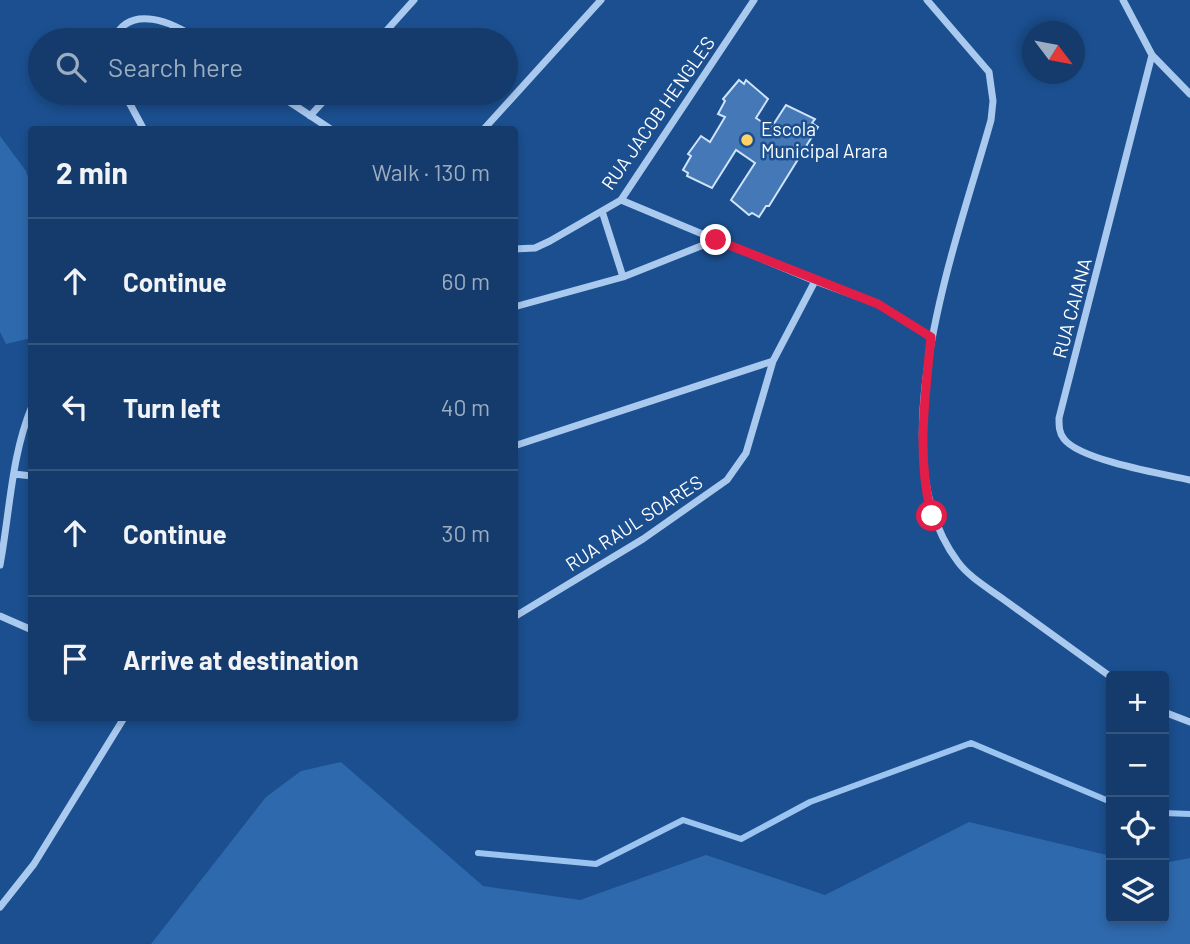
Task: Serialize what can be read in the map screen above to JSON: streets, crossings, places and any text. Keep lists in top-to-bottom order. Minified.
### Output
{"streets":{"street":["RUA JACOB HENGLES","RUA CAIANA","RUA RAUL SOARES"]},"places":["Escola Municipal Arara"],"north":"bottom right","page":{"search":"Search here","heading":["2 min","Walk · 130 m"],"list":[["Continue","60 m"],["Turn left","40 m"],["Continue","30 m"],"Arrive at destination"],"map_buttons":["+","−"]}}
